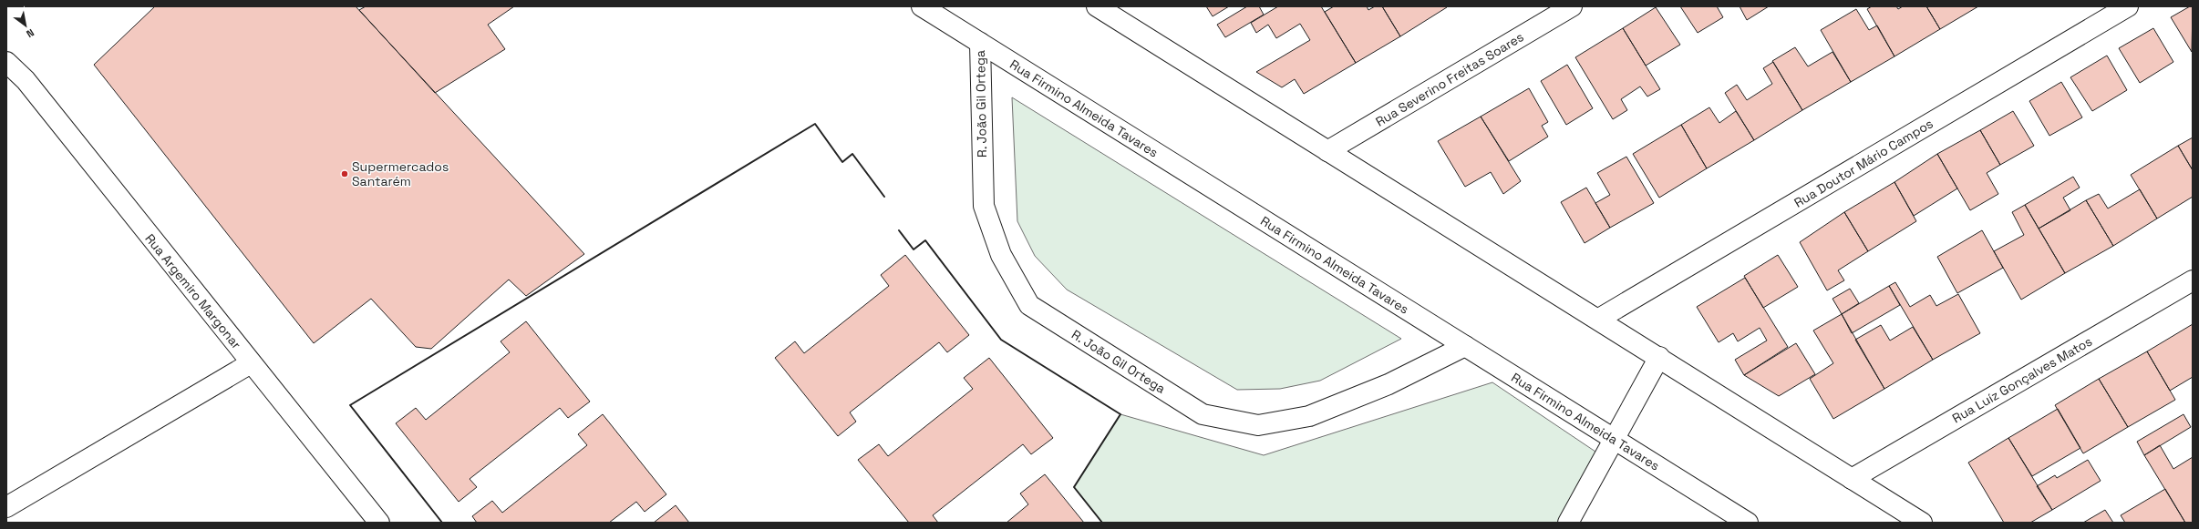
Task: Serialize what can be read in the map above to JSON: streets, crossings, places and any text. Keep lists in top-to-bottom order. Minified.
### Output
{"streets":{"street":["Rua Severino Freitas Soares","R. João Gil Ortega","Rua Firmino Almeida Tavares","Rua Doutor Mário Campos","Rua Argemiro Margonar","Rua Luíz Gonçalves Matos"]},"crossings":[["R. João Gil Ortega","Rua Firmino Almeida Tavares"]],"places":["Supermercados Santarém"],"north":"bottom right"}
